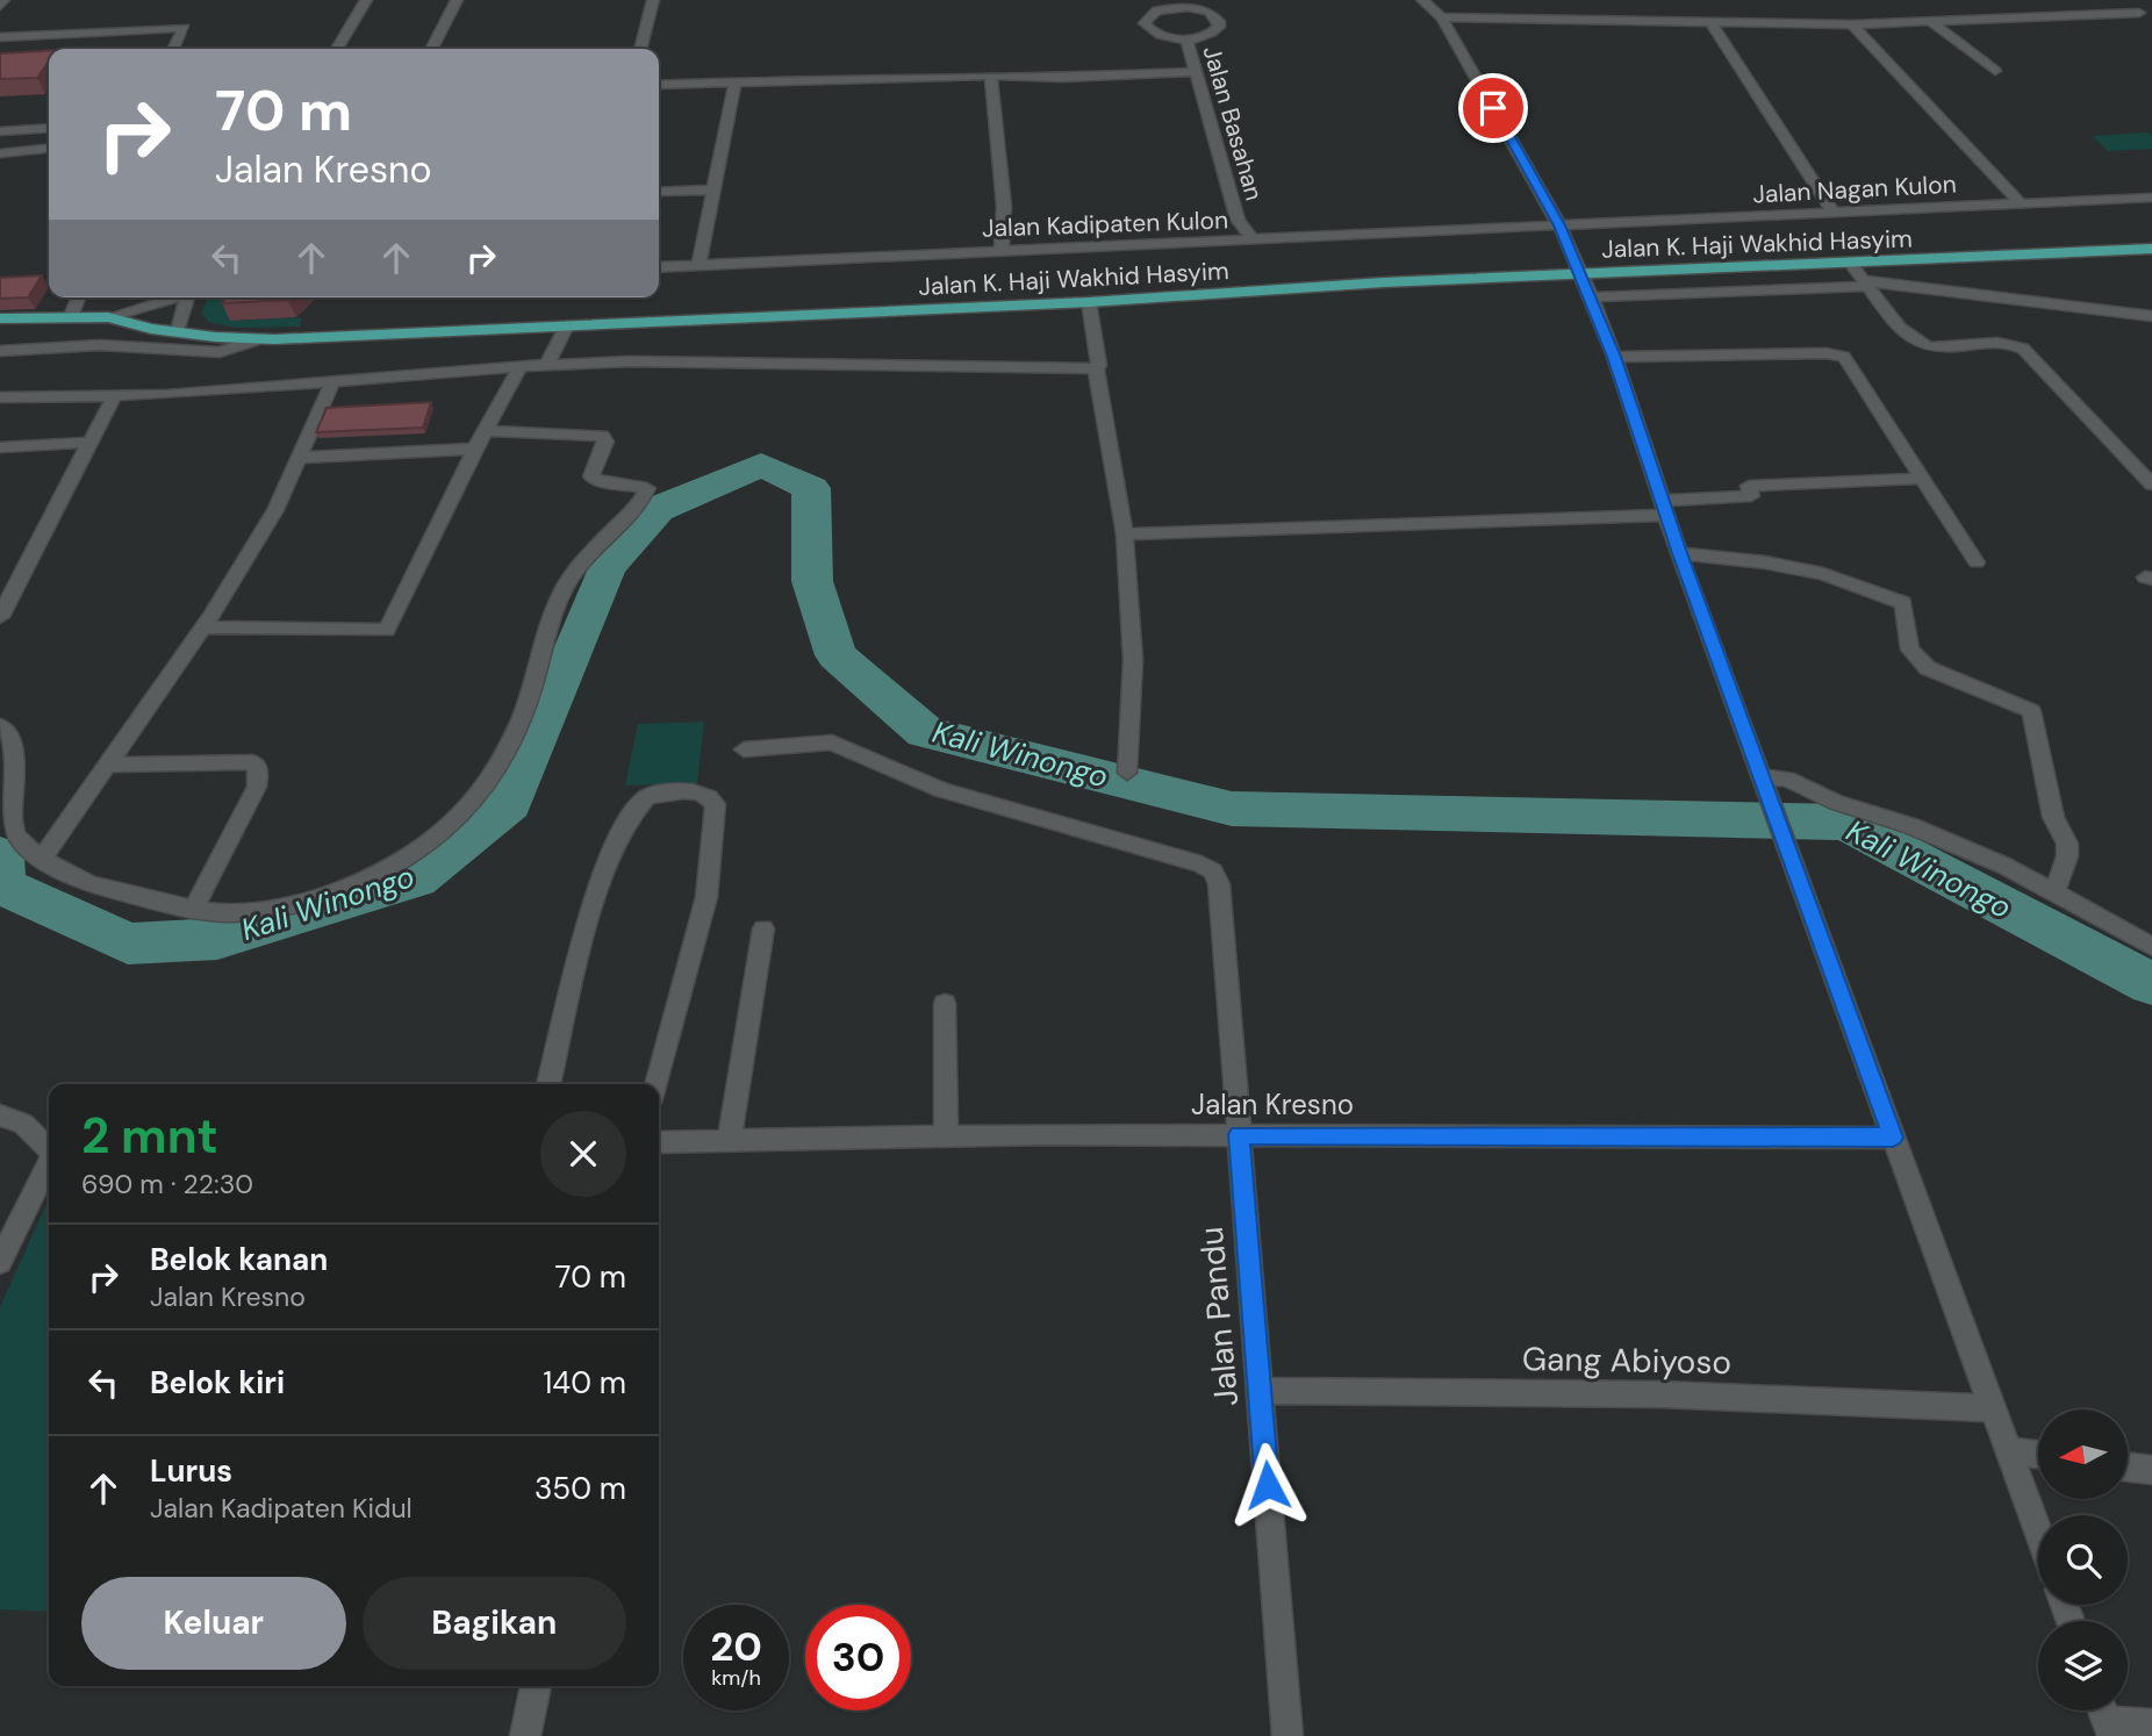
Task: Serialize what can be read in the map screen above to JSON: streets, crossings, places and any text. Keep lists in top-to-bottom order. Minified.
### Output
{"streets":{"main road":["Jalan K. Haji Wakhid Hasyim"],"street":["Jalan Basahan","Jalan Nagan Kulon","Jalan Kadipaten Kulon","Jalan Kresno","Jalan Pandu","Gang Abiyoso"]},"crossings":[["Jalan Basahan","Jalan Kadipaten Kulon"],["Jalan Nagan Kulon","Jalan Kadipaten Kulon"],["Jalan Kresno","Jalan Pandu"],["Jalan Pandu","Gang Abiyoso"]],"water":["Kali Winongo"],"north":"left","page":{"turn":["70 m","Jalan Kresno"],"heading":["2 mnt","690 m · 22:30"],"list":[{"name":"Belok kanan","note":"Jalan Kresno","value":"70 m"},{"name":"Belok kiri","value":"140 m"},{"name":"Lurus","note":"Jalan Kadipaten Kidul","value":"350 m"}],"buttons":["Keluar","Bagikan"],"speed":"20 km/h","limit":"30"}}
